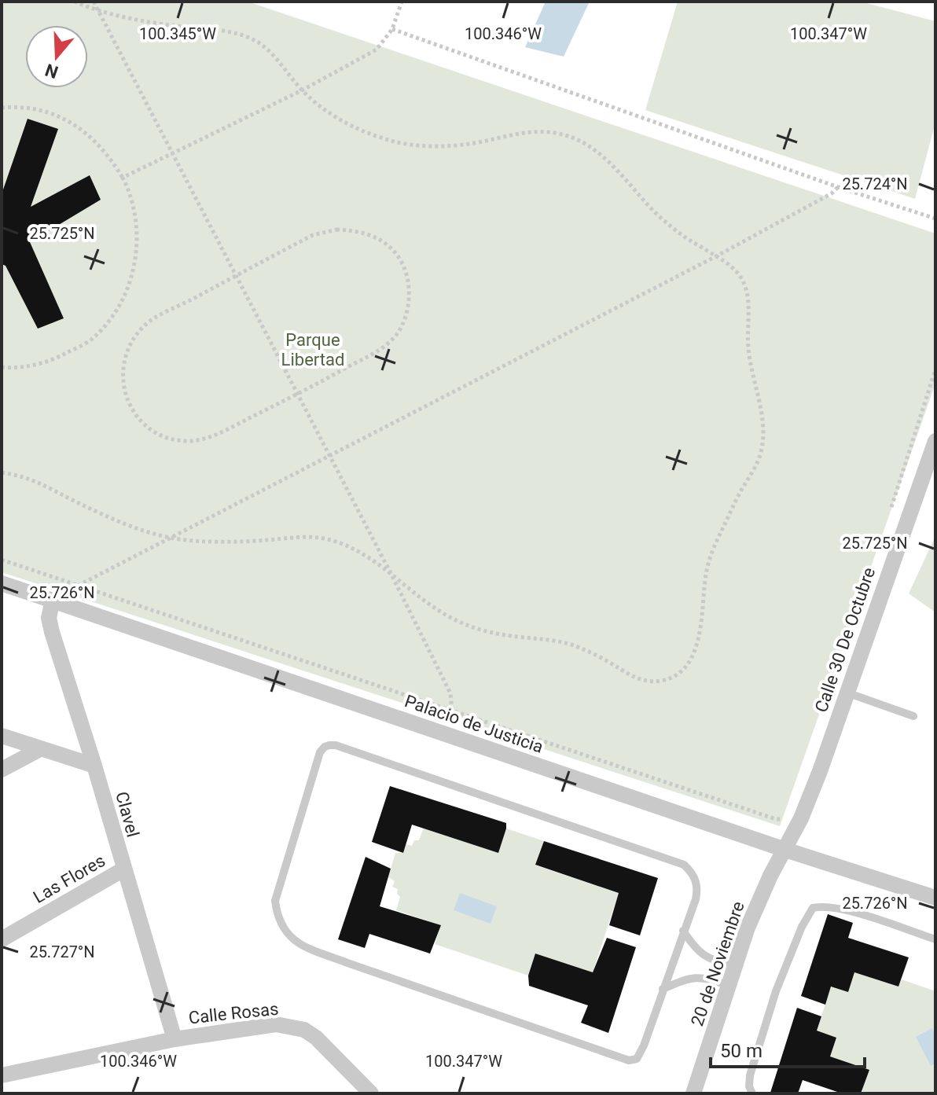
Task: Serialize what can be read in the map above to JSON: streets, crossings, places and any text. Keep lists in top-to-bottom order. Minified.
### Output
{"streets":{"street":["Calle 30 De Octubre","Palacio de Justicia","Clavel","Las Flores","20 de Noviembre","Calle Rosas"]},"crossings":[["Calle 30 De Octubre","Palacio de Justicia"],["Calle 30 De Octubre","20 de Noviembre"],["Palacio de Justicia","Clavel"],["Palacio de Justicia","20 de Noviembre"],["Clavel","Las Flores"],["Clavel","Calle Rosas"]],"parks":["Parque Libertad"],"scale_bar":"50 m","north":"bottom","coordinates":["100.345°W","100.346°W","100.347°W","25.724°N","25.725°N","25.726°N","25.727°N"]}
